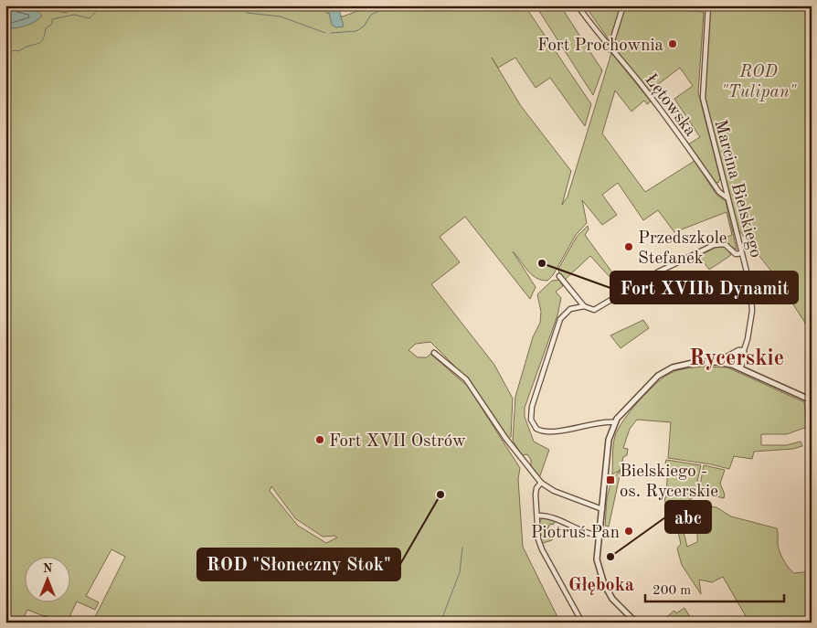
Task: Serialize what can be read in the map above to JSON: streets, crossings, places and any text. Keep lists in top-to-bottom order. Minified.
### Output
{"streets":{"street":["Łętowska","Marcina Bielskiego"]},"crossings":[["Łętowska","Marcina Bielskiego"]],"districts":["Rycerskie","Głęboka"],"parks":["ROD \"Tulipan\""],"places":{"other":["Fort Prochownia","Przedszkole Stefanek","Fort XVIIb Dynamit","Fort XVII Ostrów","ROD \"Słoneczny Stok\"","Piotruś Pan","abc"],"transit":["Bielskiego - os. Rycerskie"]},"scale_bar":"200 m","north":"top"}
